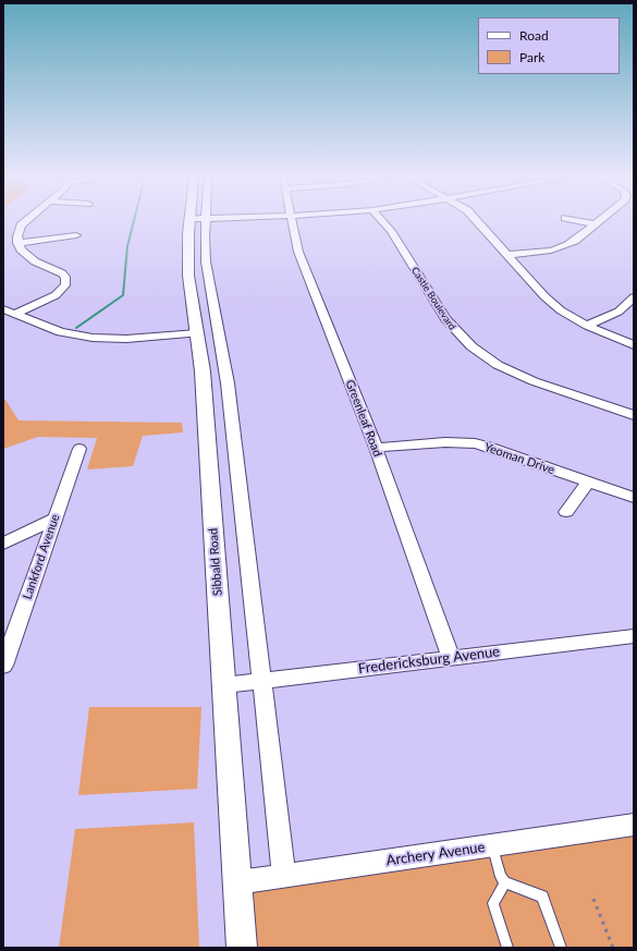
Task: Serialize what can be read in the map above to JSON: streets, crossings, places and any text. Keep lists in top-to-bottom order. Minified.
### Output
{"streets":{"street":["Castle Boulevard","Greenleaf Road","Yeoman Drive","Lankford Avenue","Sibbald Road","Fredericksburg Avenue","Archery Avenue"]},"crossings":[["Greenleaf Road","Yeoman Drive"],["Greenleaf Road","Fredericksburg Avenue"],["Sibbald Road","Fredericksburg Avenue"],["Sibbald Road","Archery Avenue"]],"legend":["Road","Park"]}
